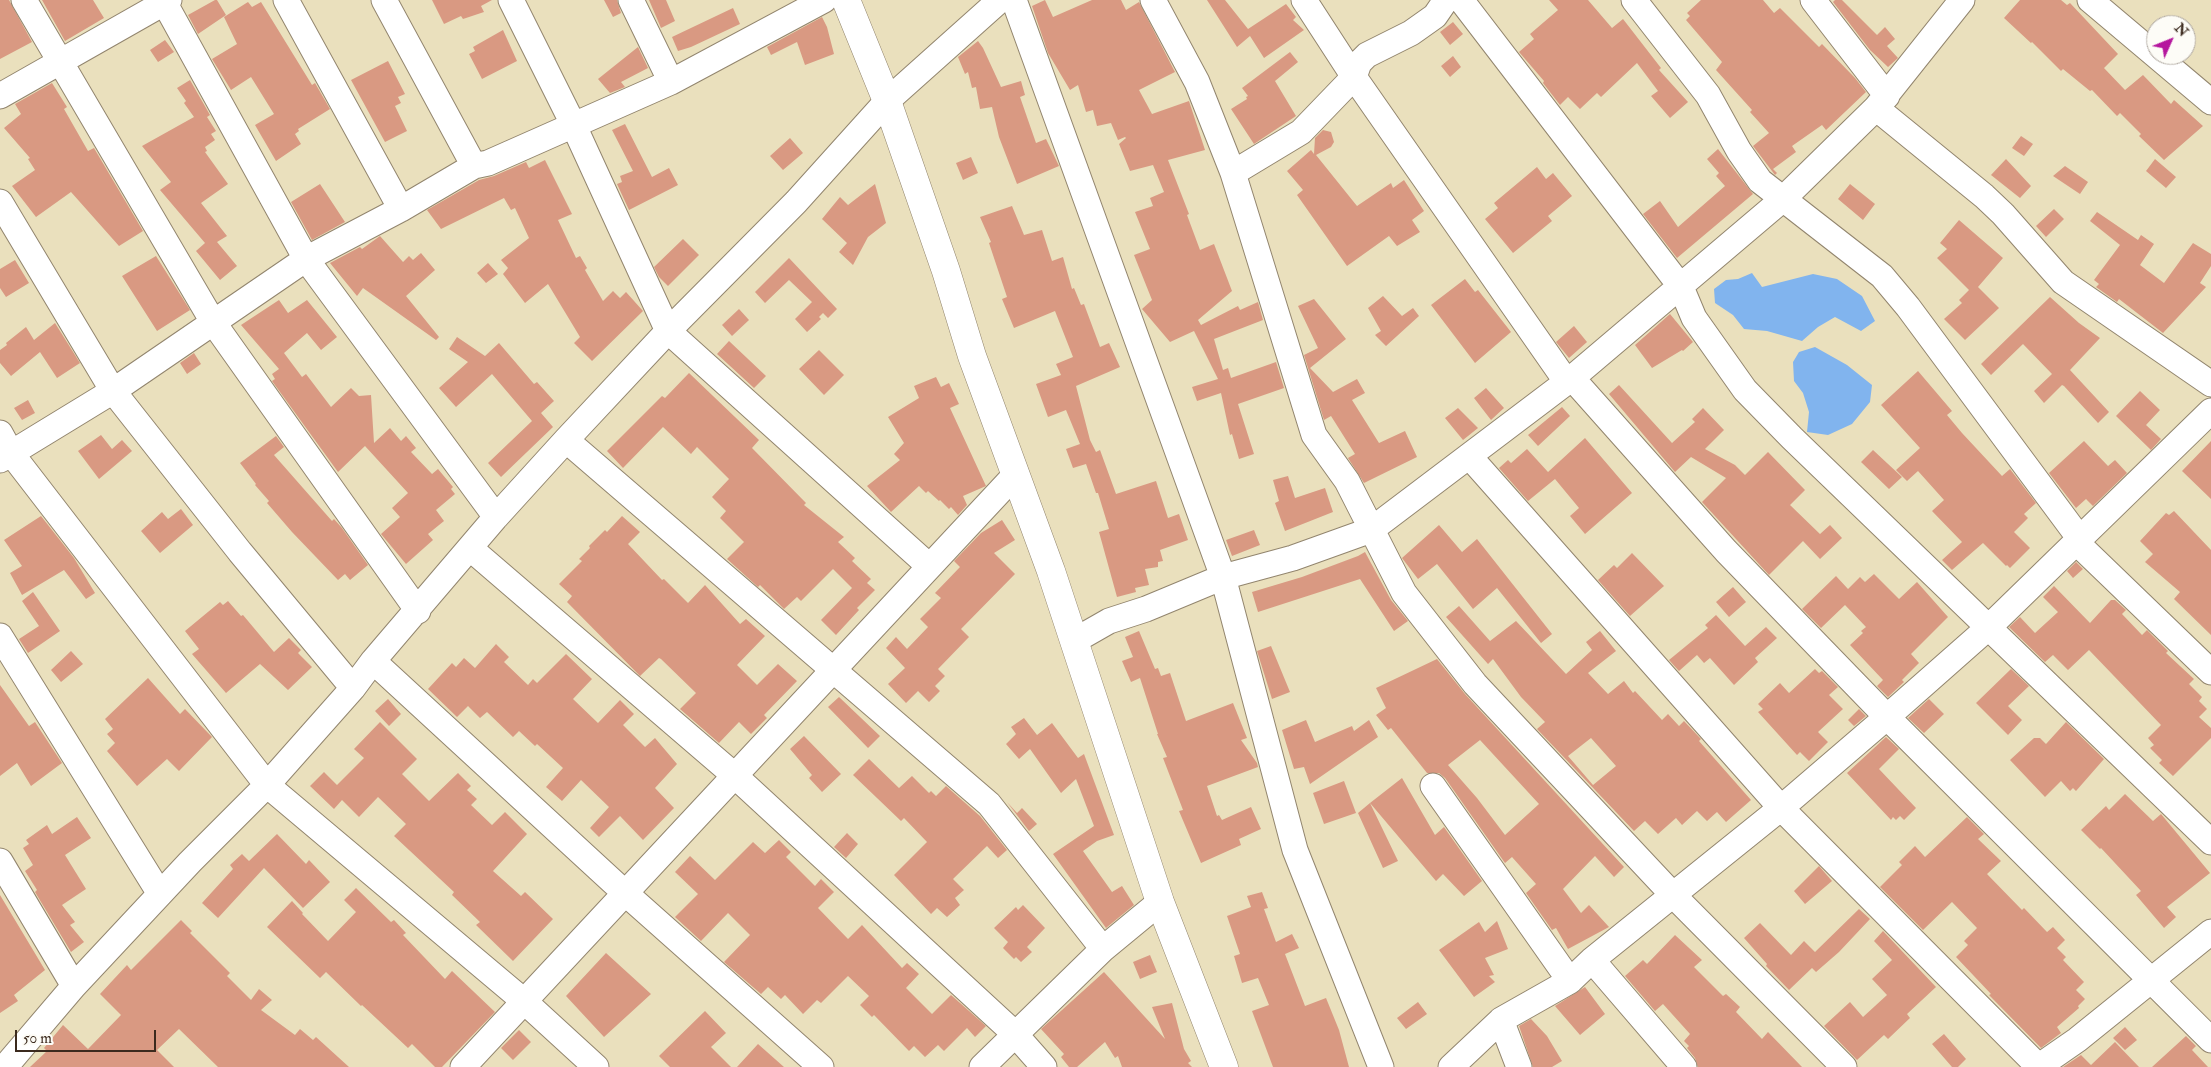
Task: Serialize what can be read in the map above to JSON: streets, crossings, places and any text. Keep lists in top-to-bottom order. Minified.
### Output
{"scale_bar":"50 m","north":"top right"}
